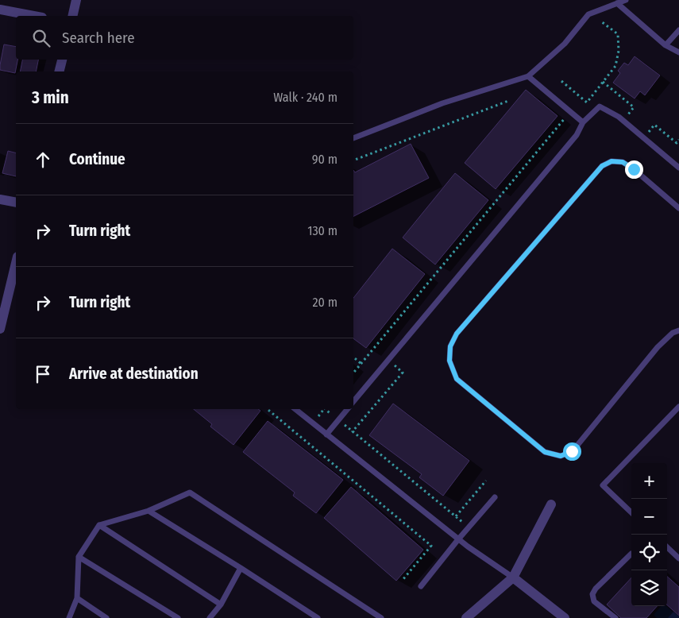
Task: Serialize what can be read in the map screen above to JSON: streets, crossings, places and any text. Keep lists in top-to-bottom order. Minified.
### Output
{"page":{"search":"Search here","heading":["3 min","Walk · 240 m"],"list":[["Continue","90 m"],["Turn right","130 m"],["Turn right","20 m"],"Arrive at destination"],"map_buttons":["+","−"]}}
